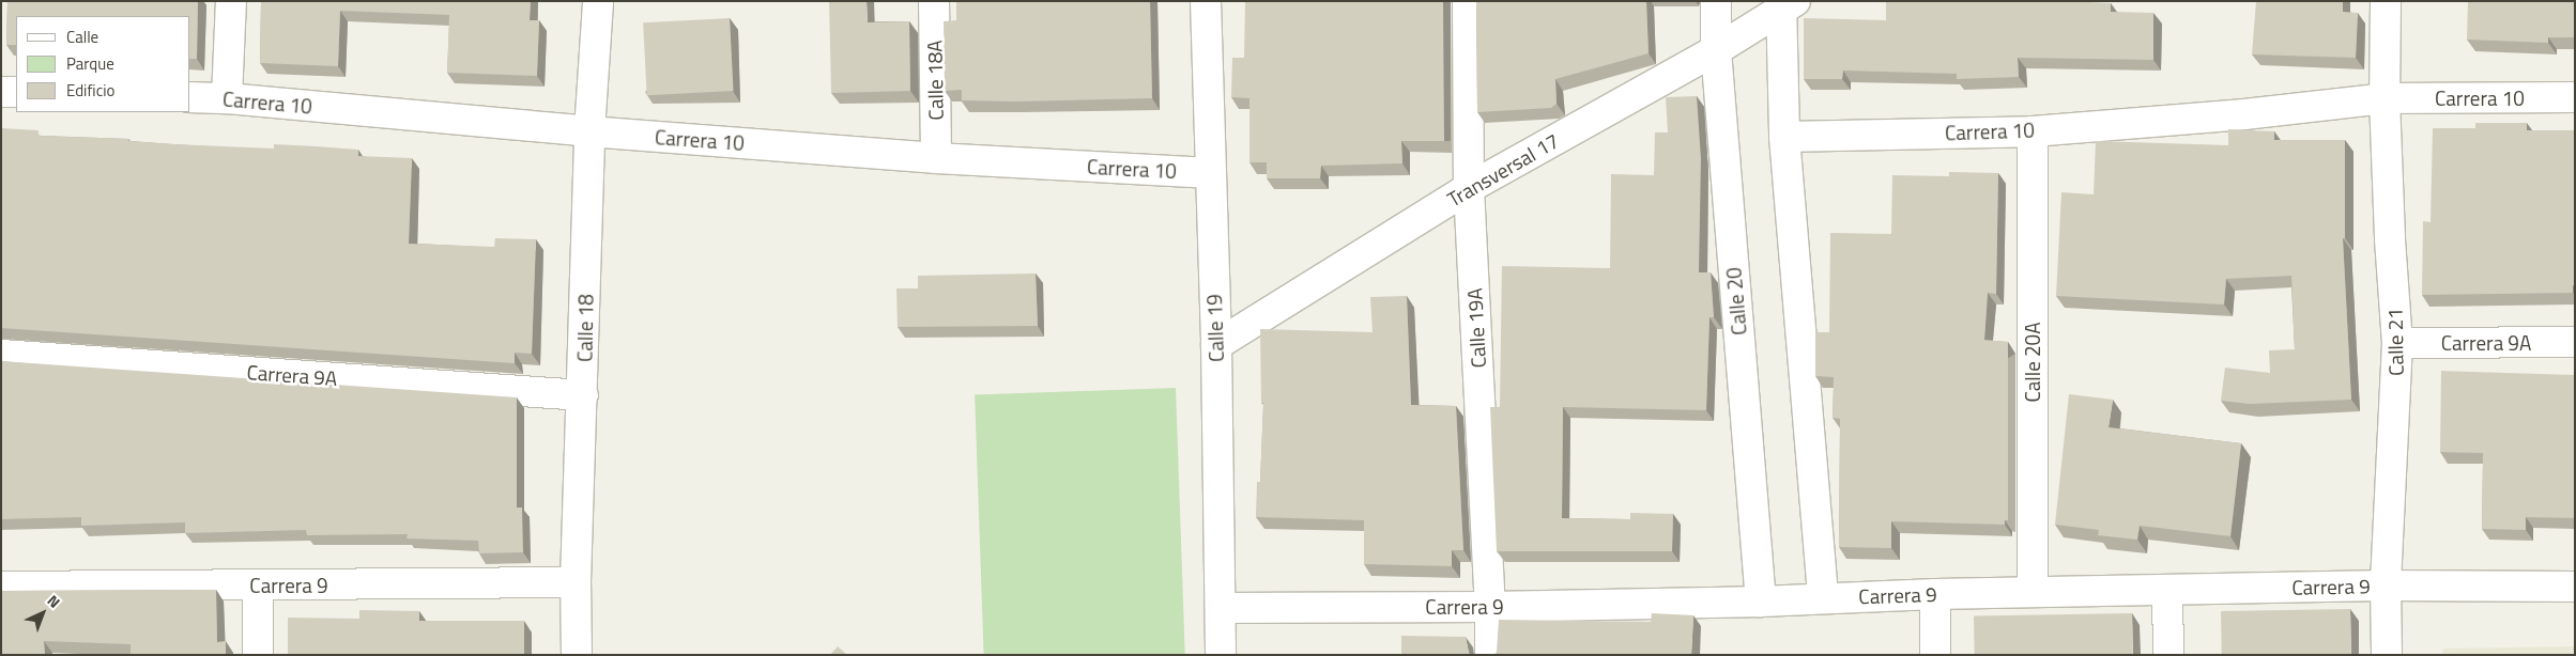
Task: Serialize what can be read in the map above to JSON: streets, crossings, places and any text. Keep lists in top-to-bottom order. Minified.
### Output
{"streets":{"street":["Calle 18A","Carrera 10","Transversal 17","Calle 20","Calle 18","Calle 19","Calle 19A","Calle 21","Carrera 9A","Calle 20A","Carrera 9"]},"crossings":[["Calle 18A","Carrera 10"],["Carrera 10","Calle 18"],["Carrera 10","Calle 19"],["Carrera 10","Calle 21"],["Carrera 10","Calle 20A"],["Transversal 17","Calle 20"],["Transversal 17","Calle 19"],["Transversal 17","Calle 19A"],["Calle 20","Carrera 9"],["Calle 18","Carrera 9A"],["Calle 18","Carrera 9"],["Calle 19","Carrera 9"],["Calle 19A","Carrera 9"],["Calle 21","Carrera 9A"],["Calle 21","Carrera 9"],["Calle 20A","Carrera 9"]],"legend":["Calle","Parque","Edificio"],"north":"top right"}
